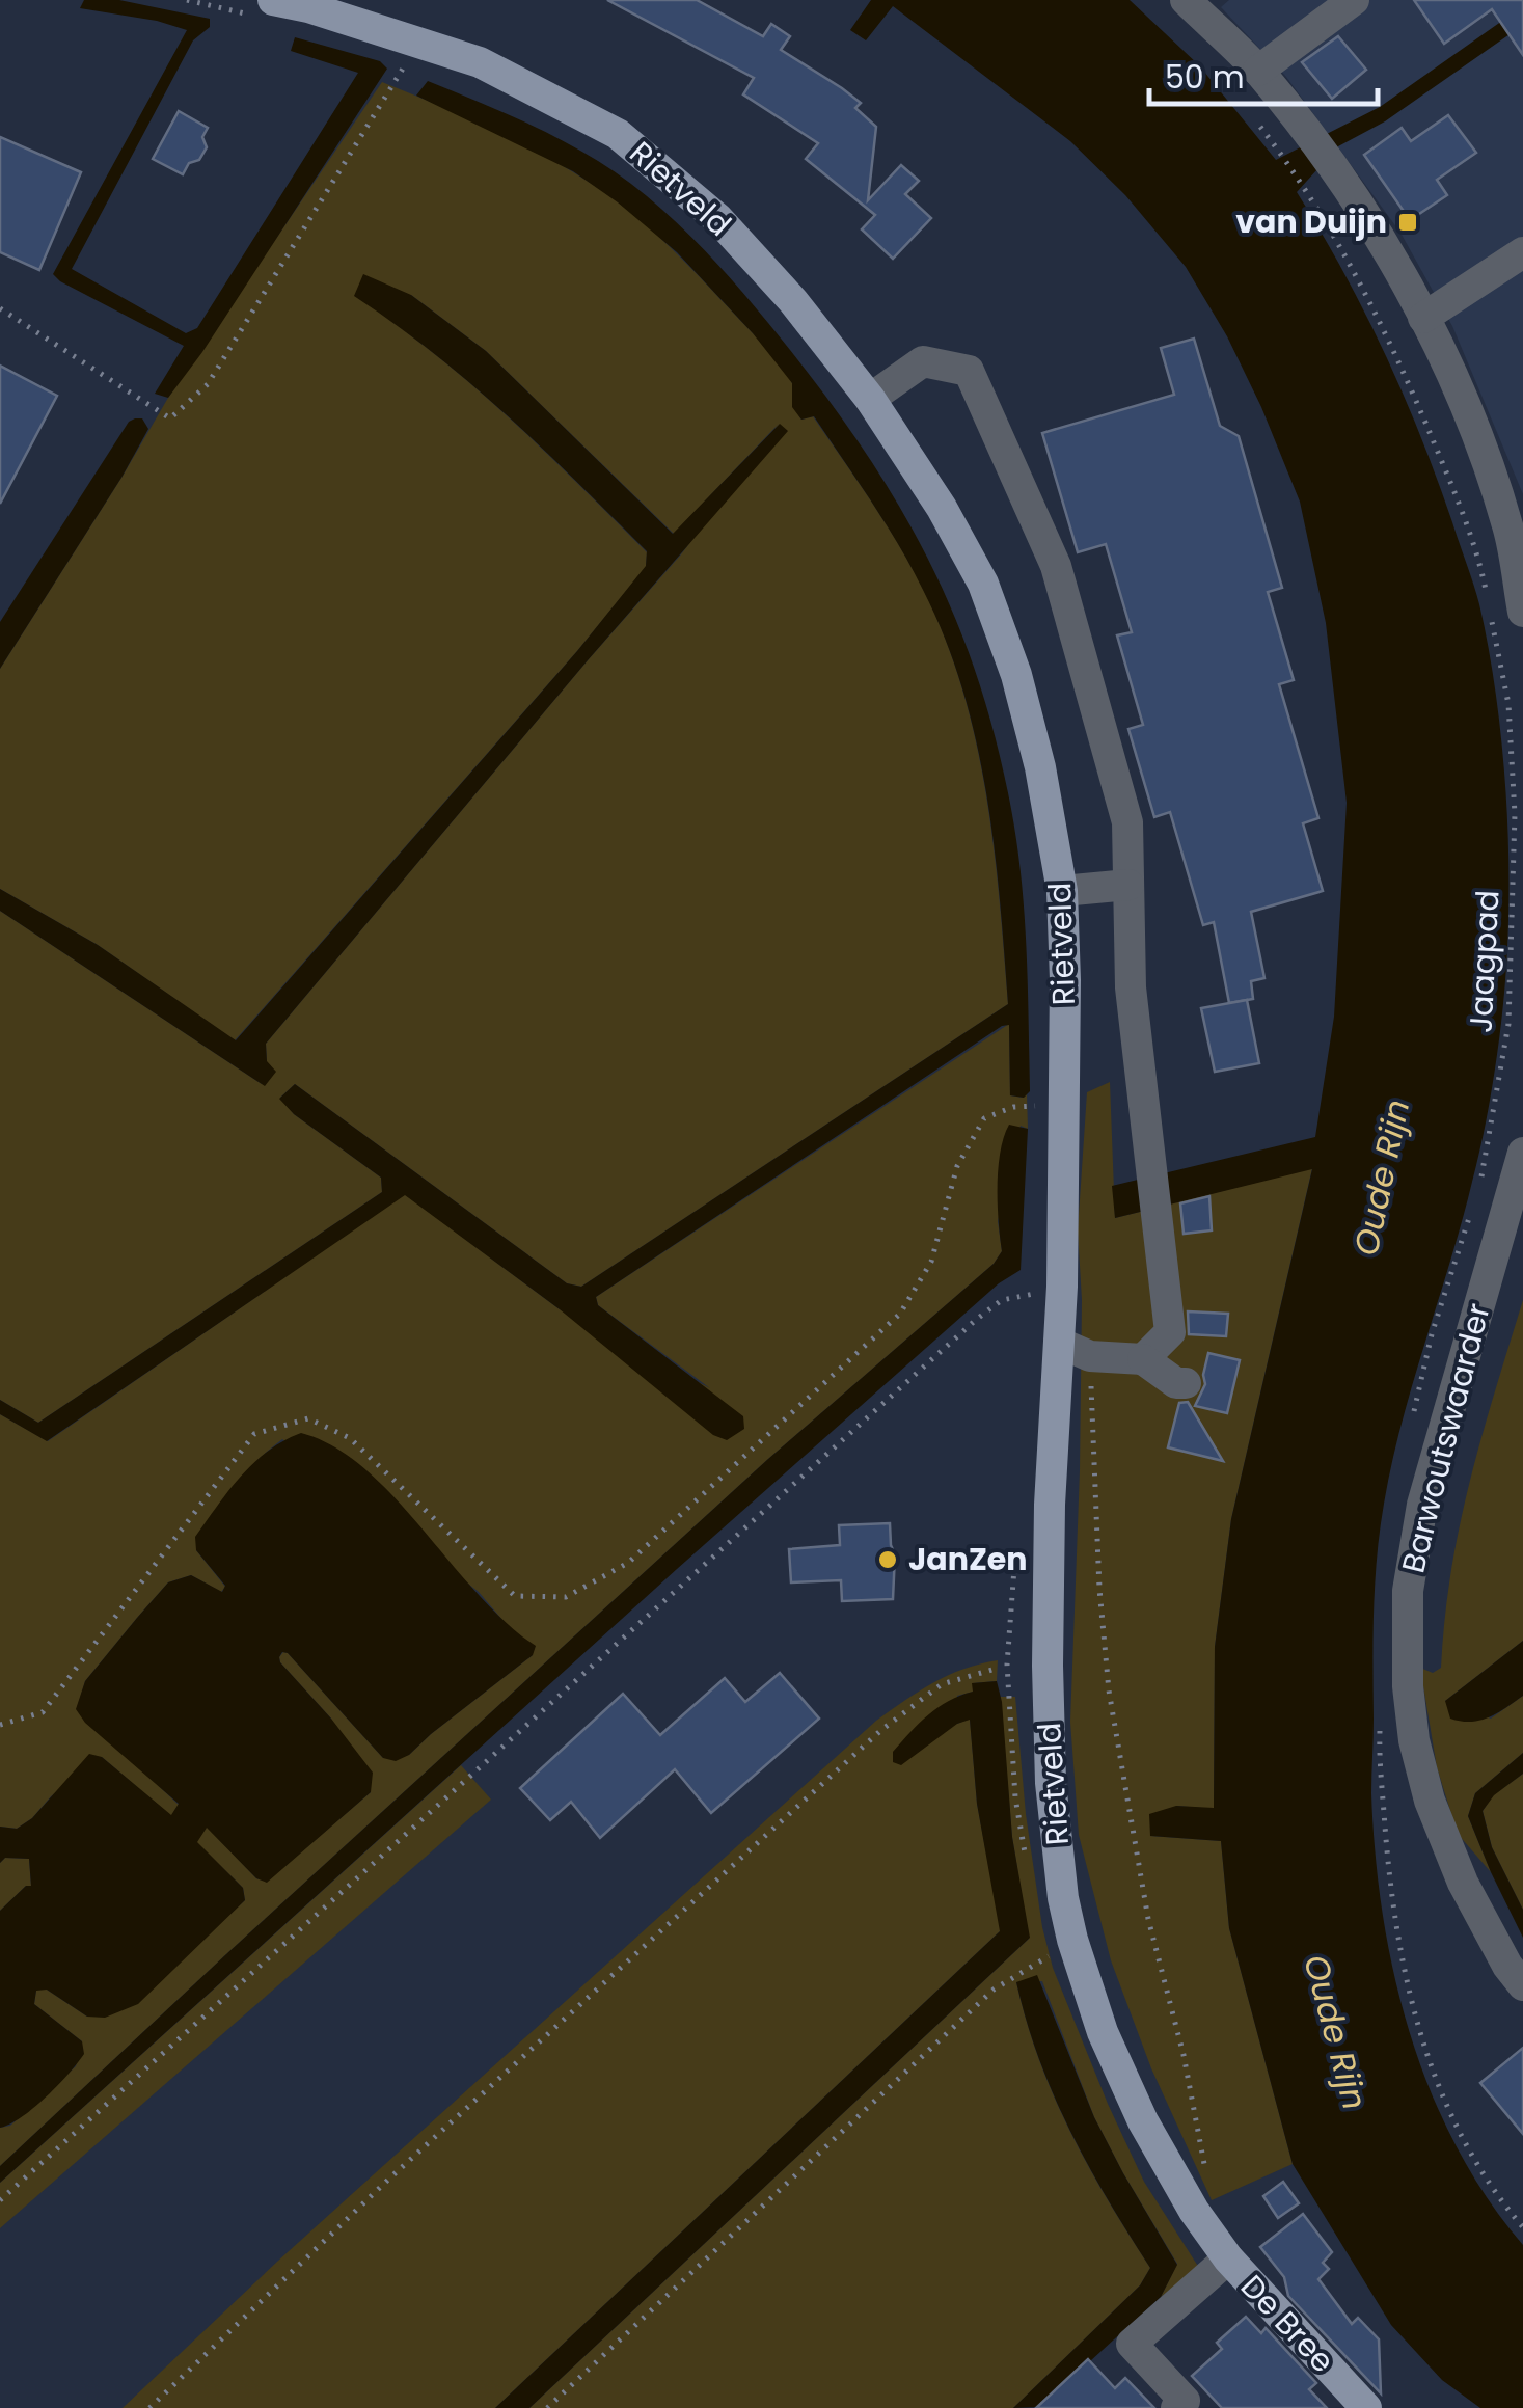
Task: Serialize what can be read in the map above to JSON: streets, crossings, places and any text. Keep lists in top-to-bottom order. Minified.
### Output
{"streets":{"main road":["Rietveld","De Bree"],"street":["Barwoutswaarder"],"path":["Jaagpad"]},"crossings":[["Rietveld","De Bree"]],"water":["Oude Rijn"],"places":{"transit":["van Duijn"],"other":["JanZen"]},"scale_bar":"50 m"}
